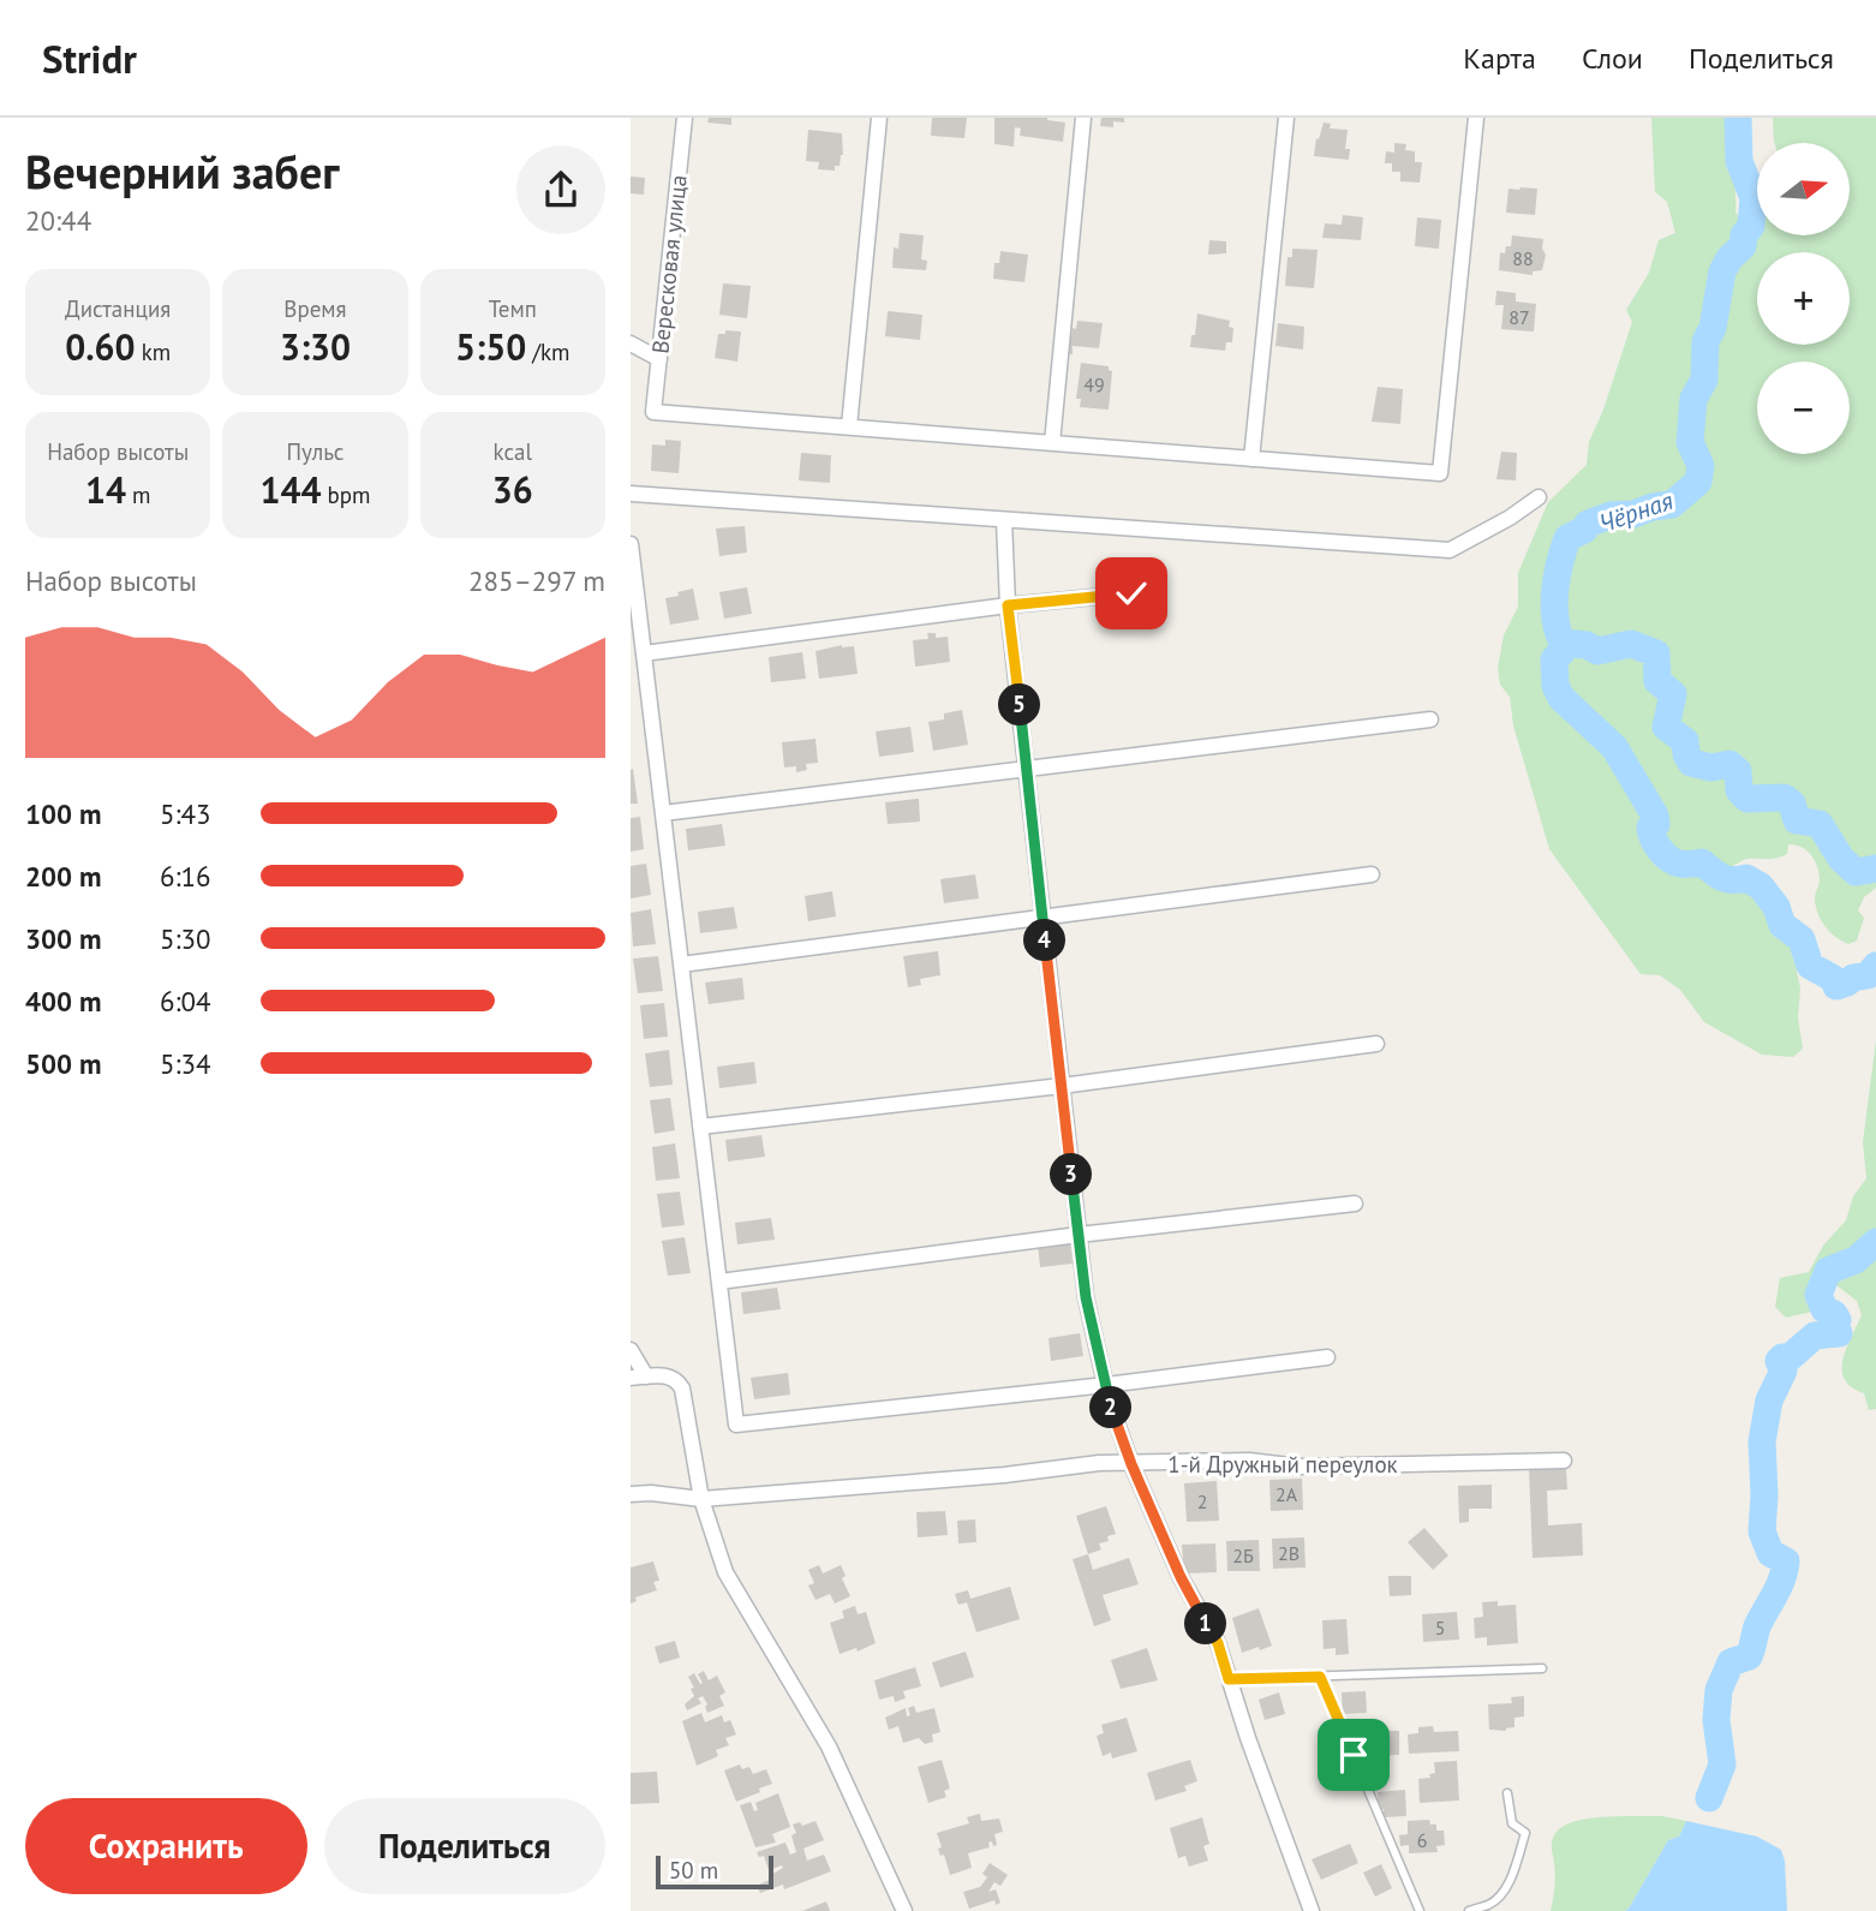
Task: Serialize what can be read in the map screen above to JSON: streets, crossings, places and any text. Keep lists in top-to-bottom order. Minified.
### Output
{"streets":{"street":["Вересковая улица","1-й Дружный переулок"]},"water":["Чёрная"],"house_numbers":["88","87","49","2А","2","2В","2Б","5","6"],"scale_bar":"50 m","north":"right","page":{"header":"Stridr","nav":["Карта","Слои","Поделиться"],"heading":["Вечерний забег","20:44"],"map_buttons":["+","−"],"stats":[["Дистанция","0.60 km"],["Время","3:30"],["Темп","5:50 /km"],["Набор высоты","14 m"],["Пульс","144 bpm"],["kcal","36"]],"chart":["Набор высоты","285–297 m"],"pins":["5","4","3","2","1"],"list":[{"name":"100 m","note":"5:43"},{"name":"200 m","note":"6:16"},{"name":"300 m","note":"5:30"},{"name":"400 m","note":"6:04"},{"name":"500 m","note":"5:34"}],"buttons":["Сохранить","Поделиться"],"scale":"50 m"}}
